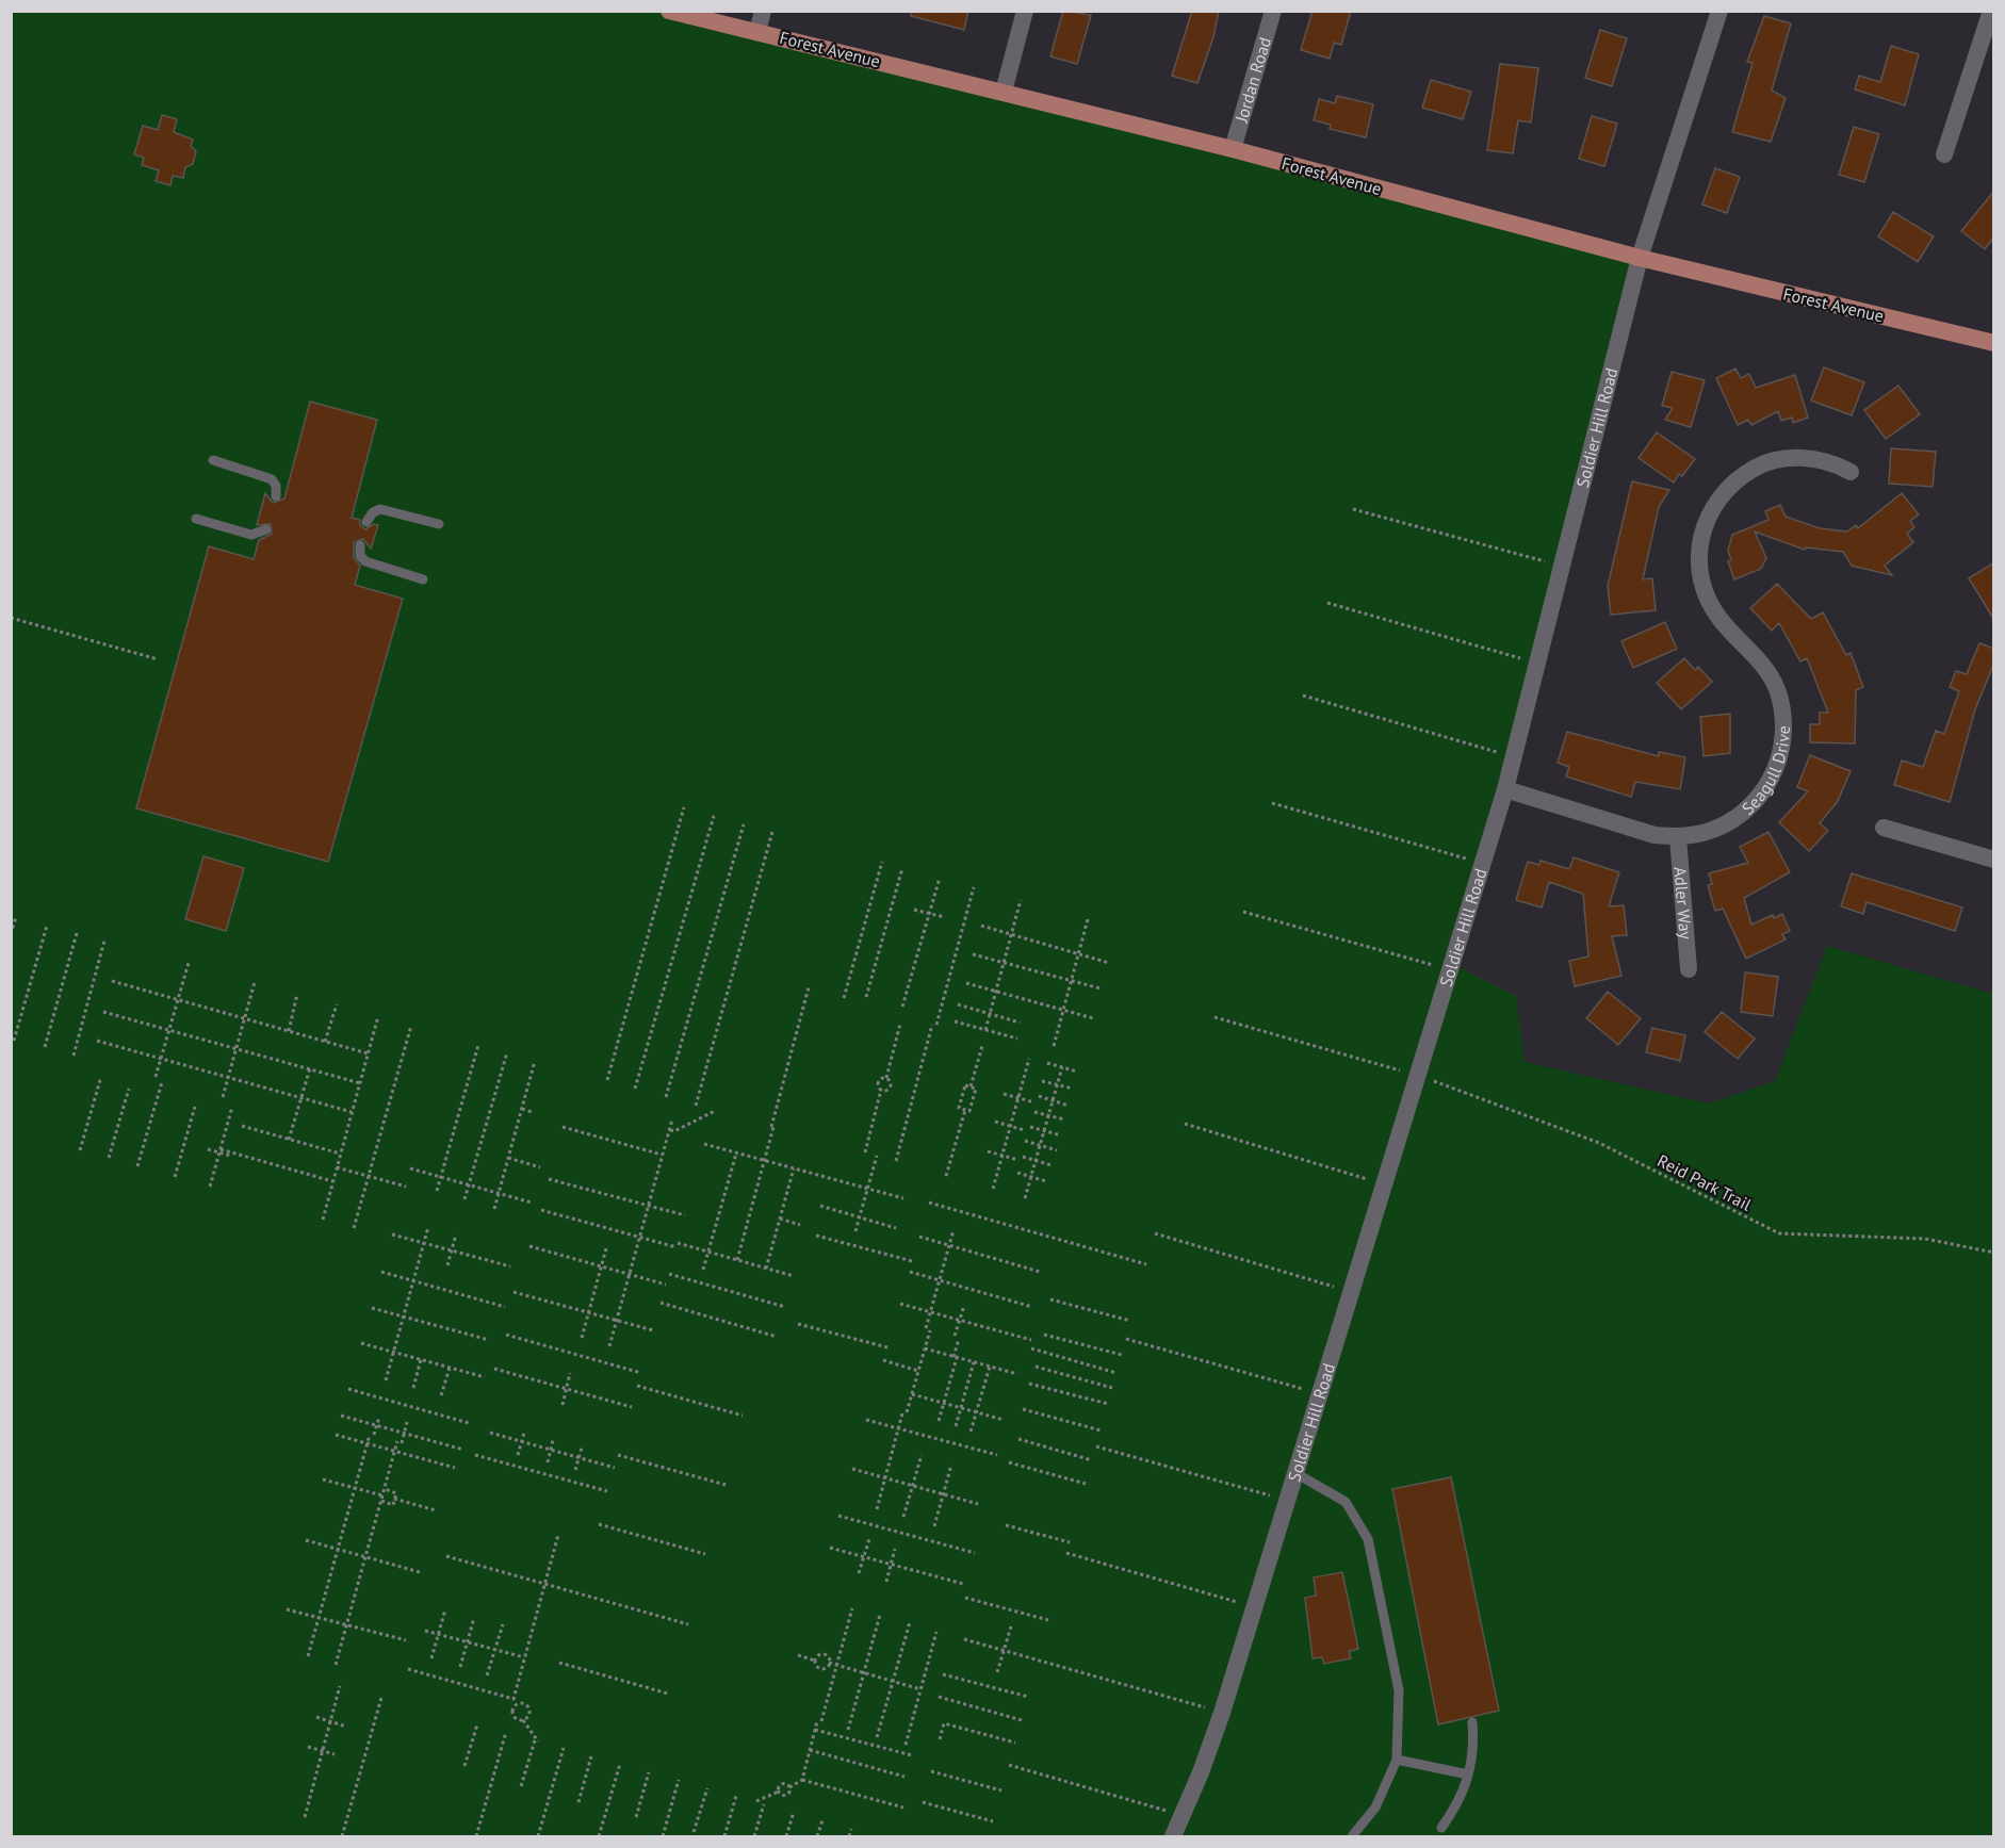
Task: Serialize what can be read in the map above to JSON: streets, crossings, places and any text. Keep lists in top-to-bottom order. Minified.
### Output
{"streets":{"main road":["Forest Avenue"],"street":["Jordan Road","Soldier Hill Road","Seagull Drive","Adler Way"],"path":["Reid Park Trail"]},"crossings":[["Forest Avenue","Jordan Road"],["Forest Avenue","Soldier Hill Road"],["Soldier Hill Road","Seagull Drive"],["Soldier Hill Road","Reid Park Trail"],["Seagull Drive","Adler Way"]]}
